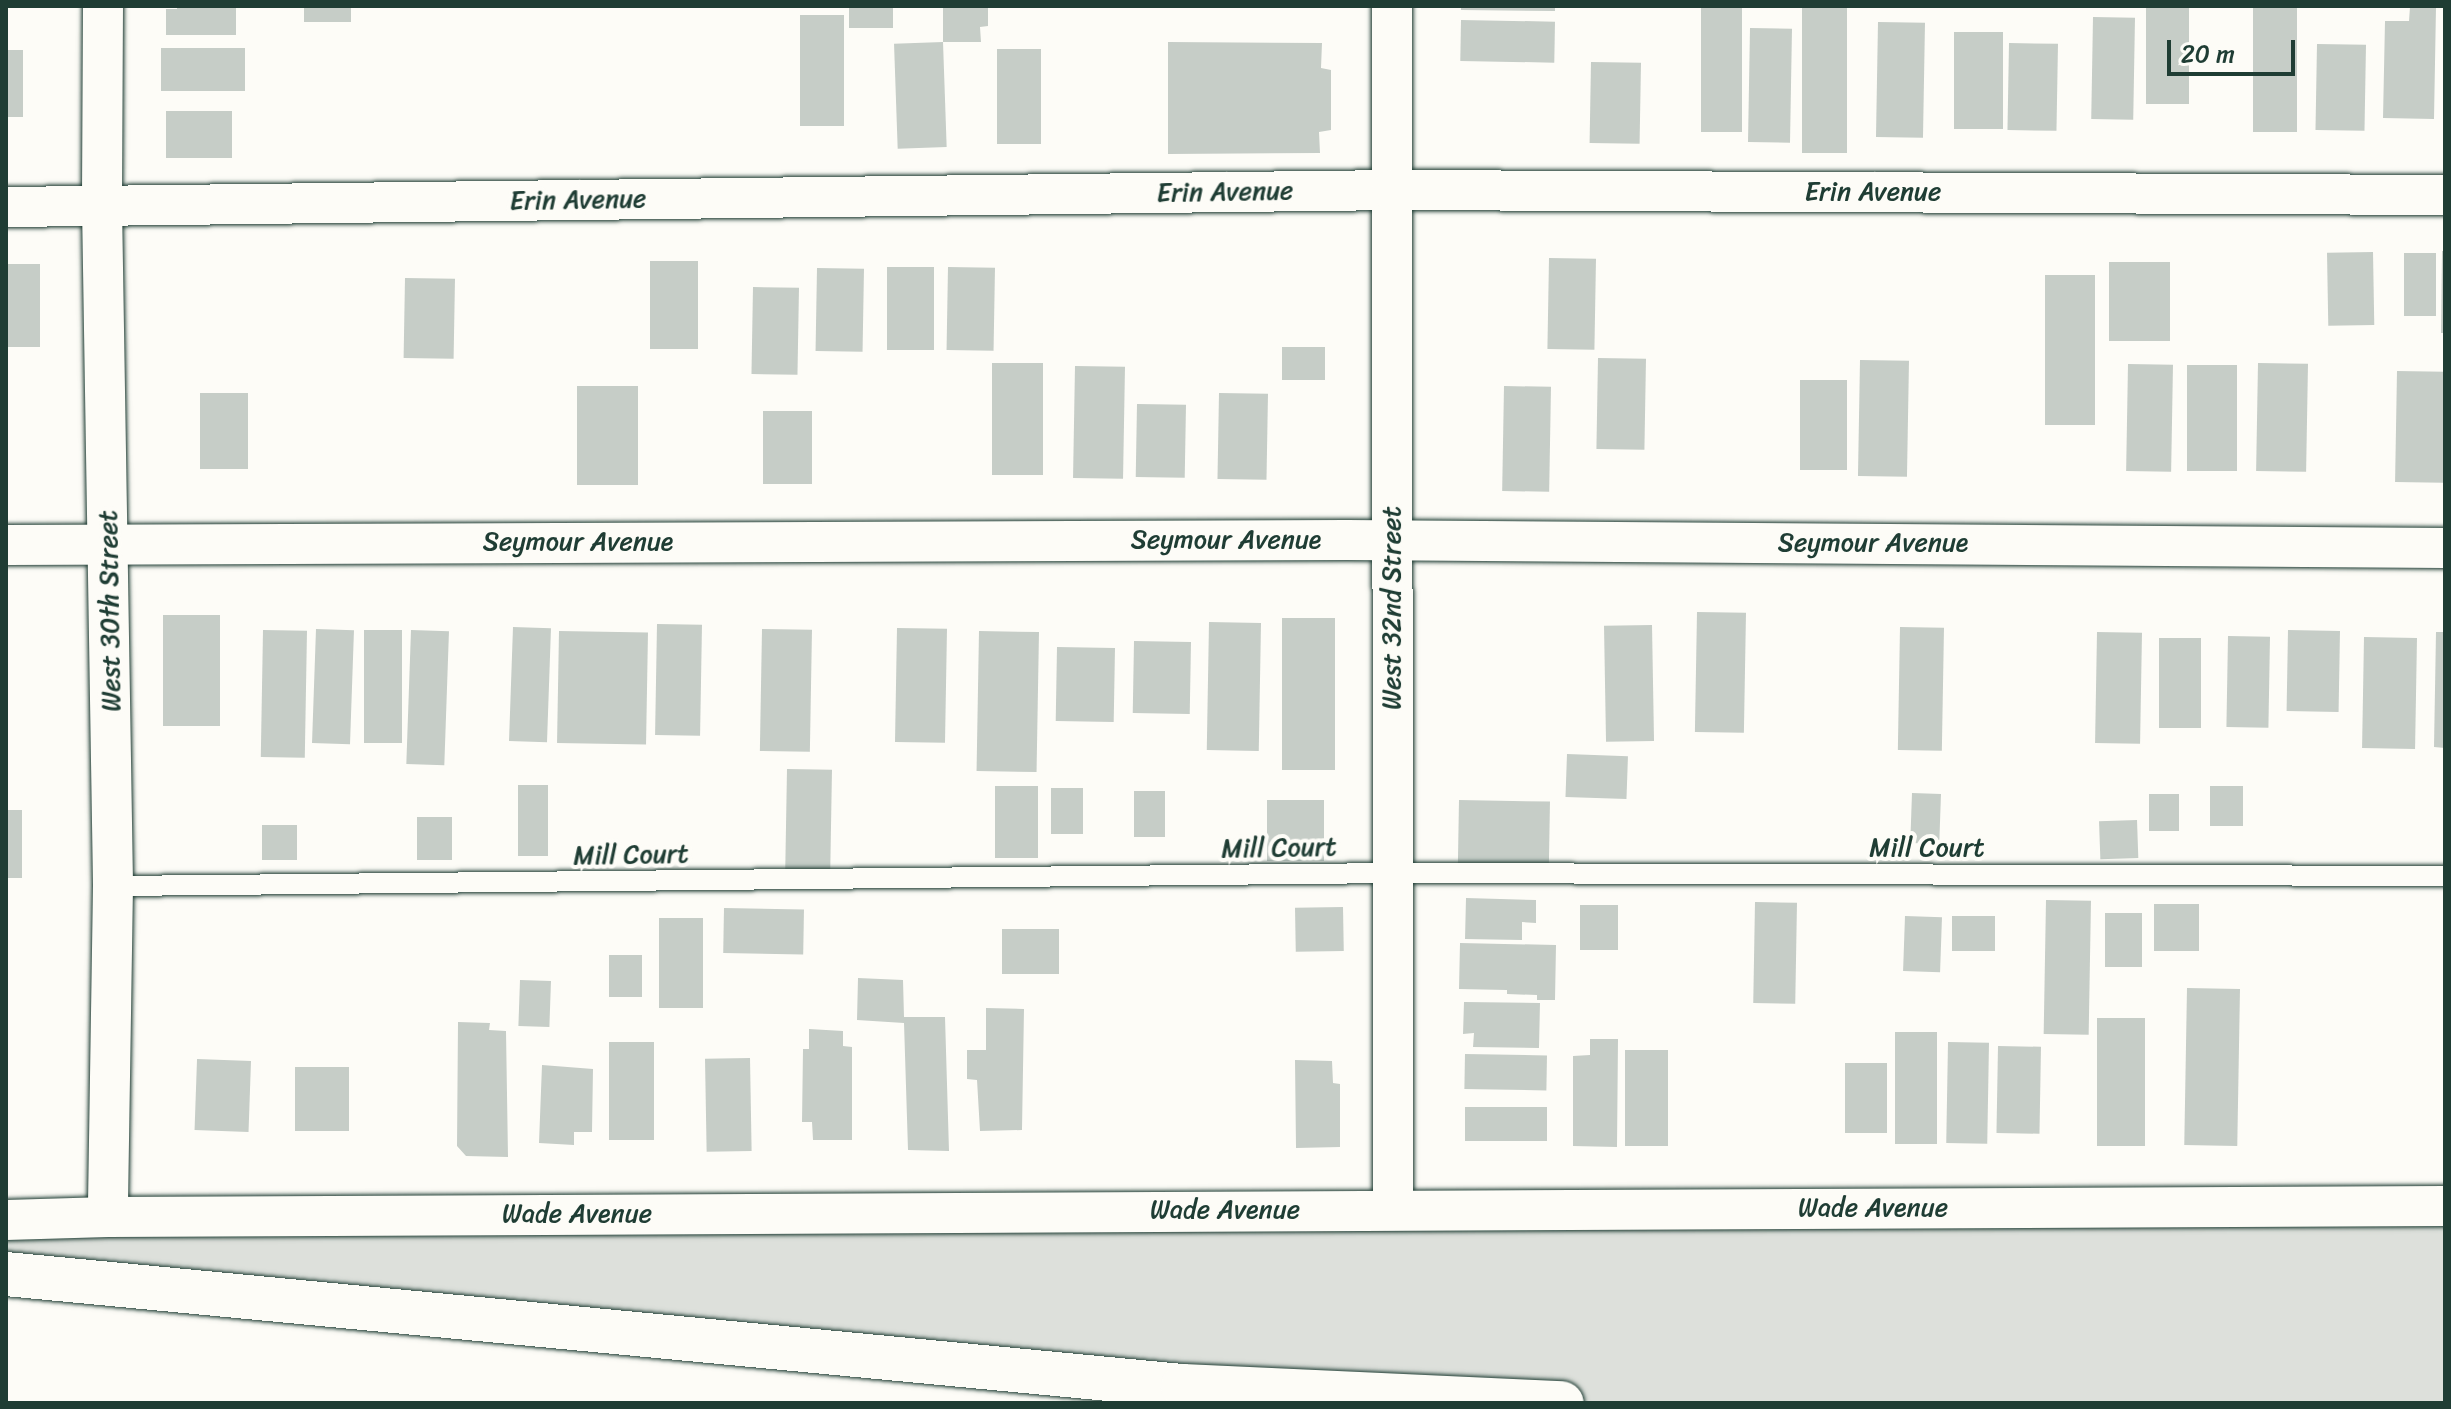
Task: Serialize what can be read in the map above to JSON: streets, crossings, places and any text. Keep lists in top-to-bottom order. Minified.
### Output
{"streets":{"street":["Erin Avenue","Seymour Avenue","West 32nd Street","West 30th Street","Wade Avenue"],"lane":["Mill Court"]},"crossings":[["Erin Avenue","West 32nd Street"],["Erin Avenue","West 30th Street"],["Seymour Avenue","West 32nd Street"],["Seymour Avenue","West 30th Street"],["West 32nd Street","Mill Court"],["West 32nd Street","Wade Avenue"],["West 30th Street","Mill Court"],["West 30th Street","Wade Avenue"]],"scale_bar":"20 m"}
